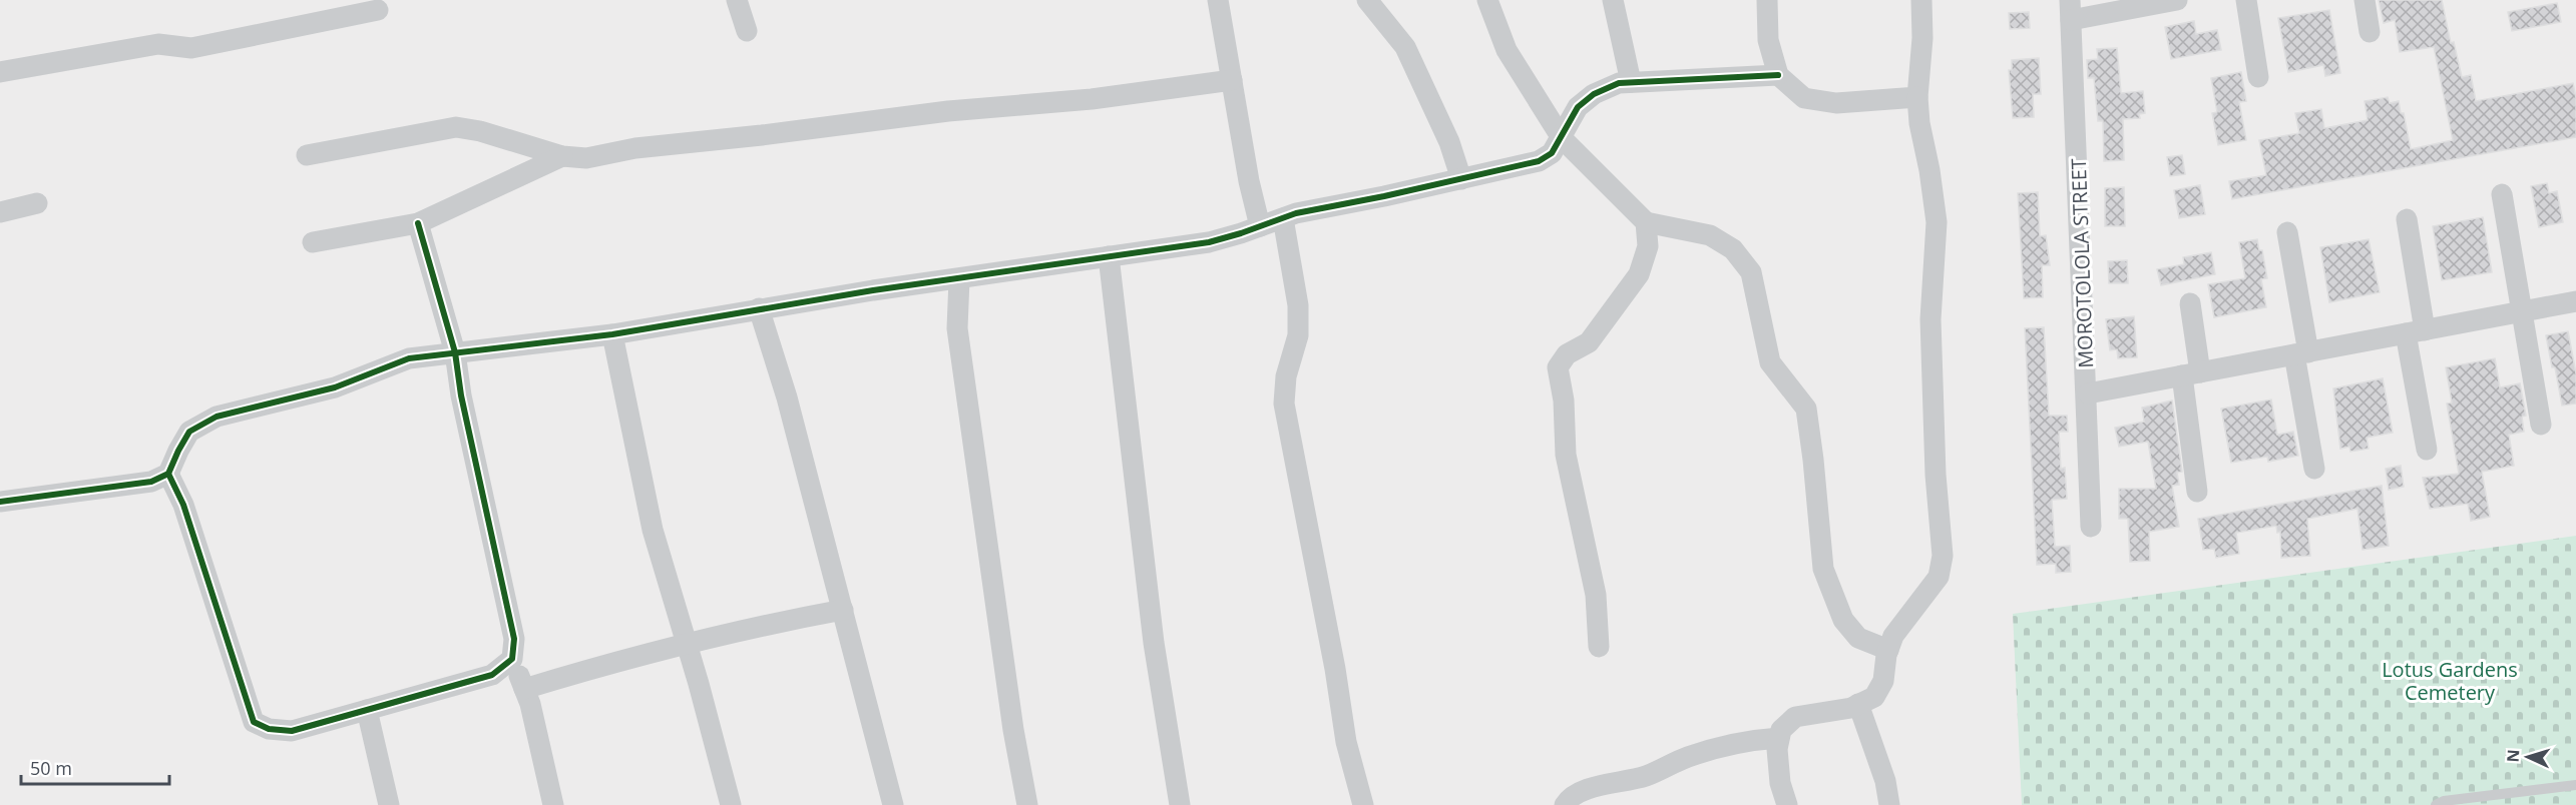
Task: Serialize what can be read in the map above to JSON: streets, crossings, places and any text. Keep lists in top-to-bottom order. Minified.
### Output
{"streets":{"street":["MOROTOLOLA STREET"]},"parks":["Lotus Gardens Cemetery"],"scale_bar":"50 m","north":"left"}
